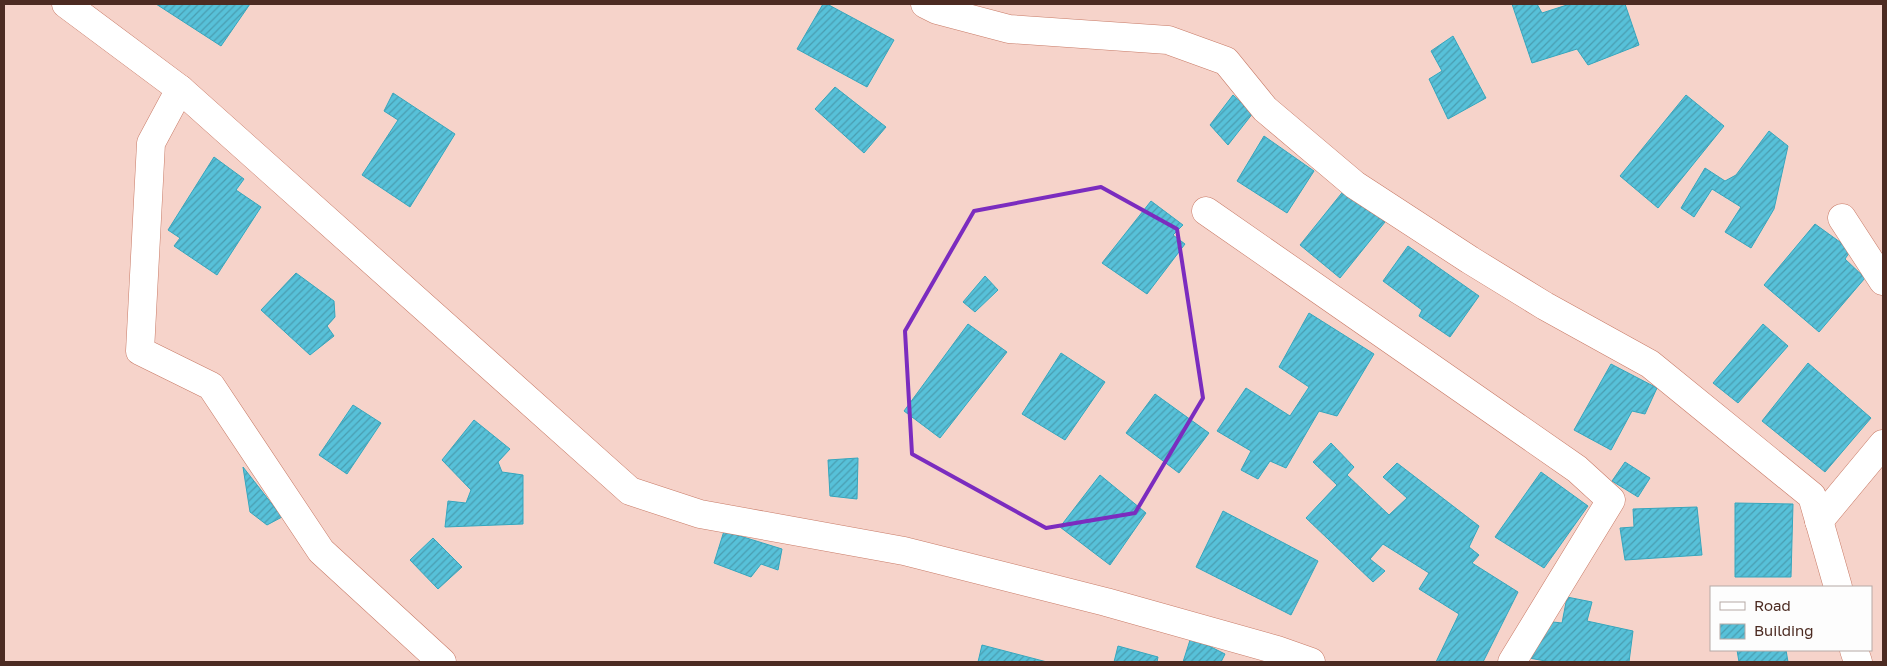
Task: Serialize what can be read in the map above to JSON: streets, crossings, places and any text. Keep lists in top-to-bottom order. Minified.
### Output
{"legend":["Road","Building"]}
